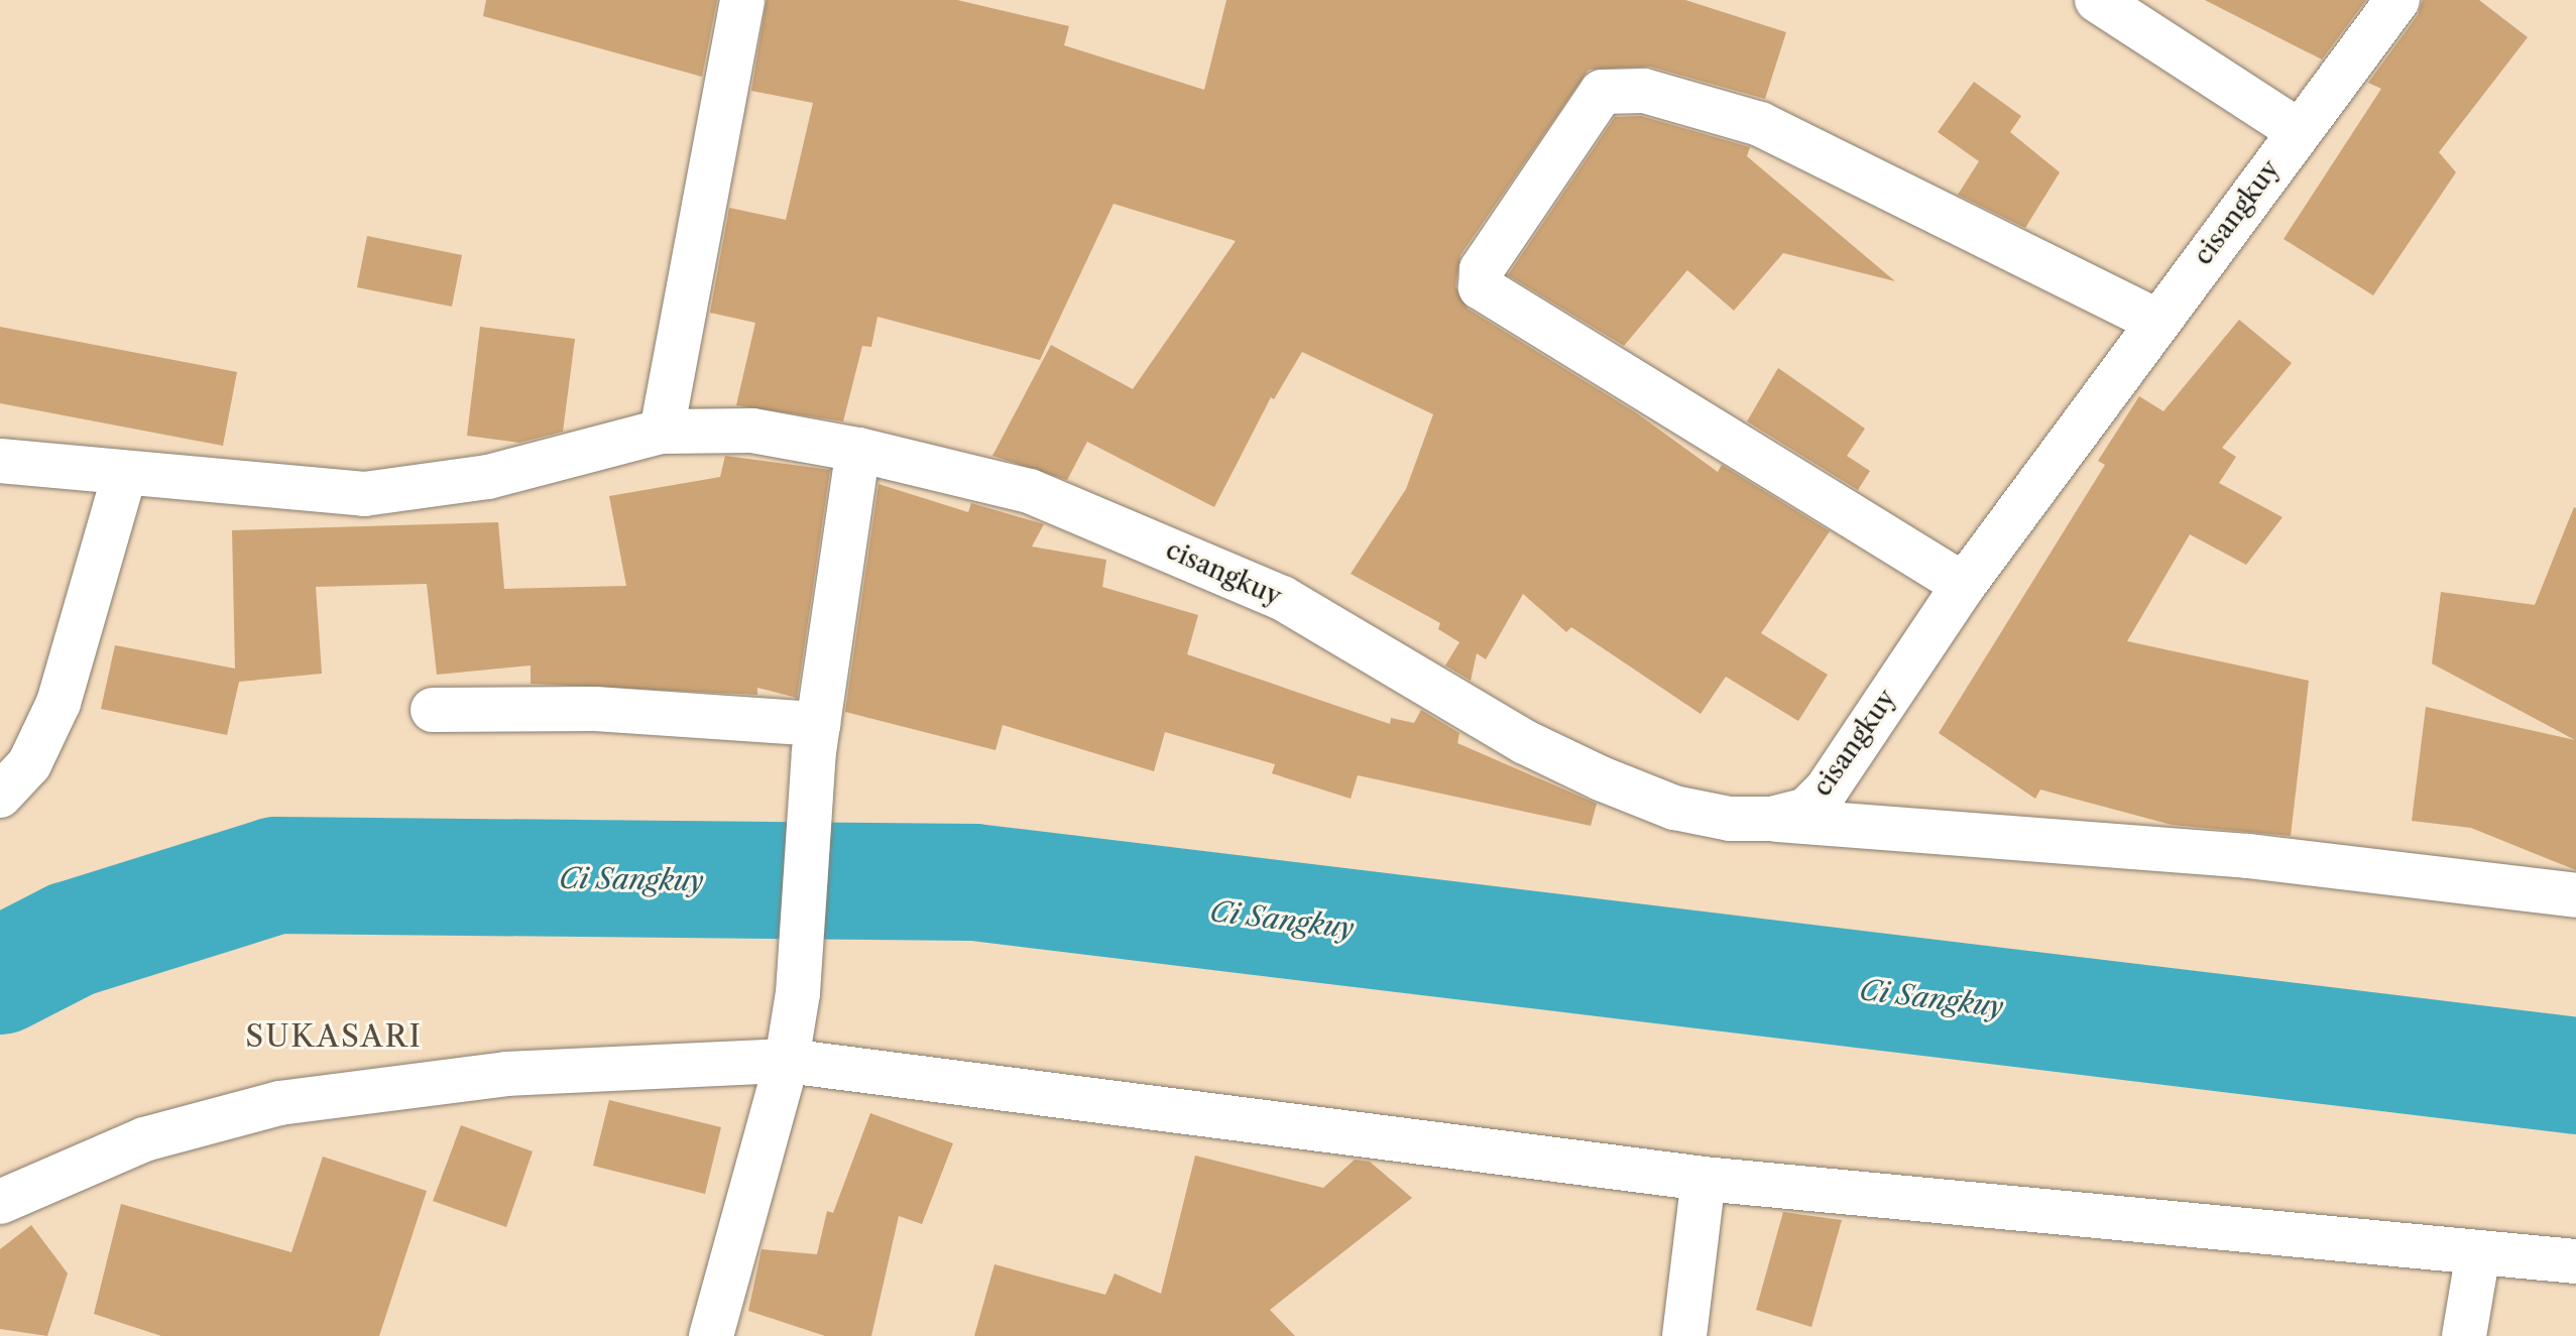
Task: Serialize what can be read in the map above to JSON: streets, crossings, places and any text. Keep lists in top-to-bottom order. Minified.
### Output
{"streets":{"street":["cisangkuy"]},"districts":["SUKASARI"],"water":["Ci Sangkuy"]}
